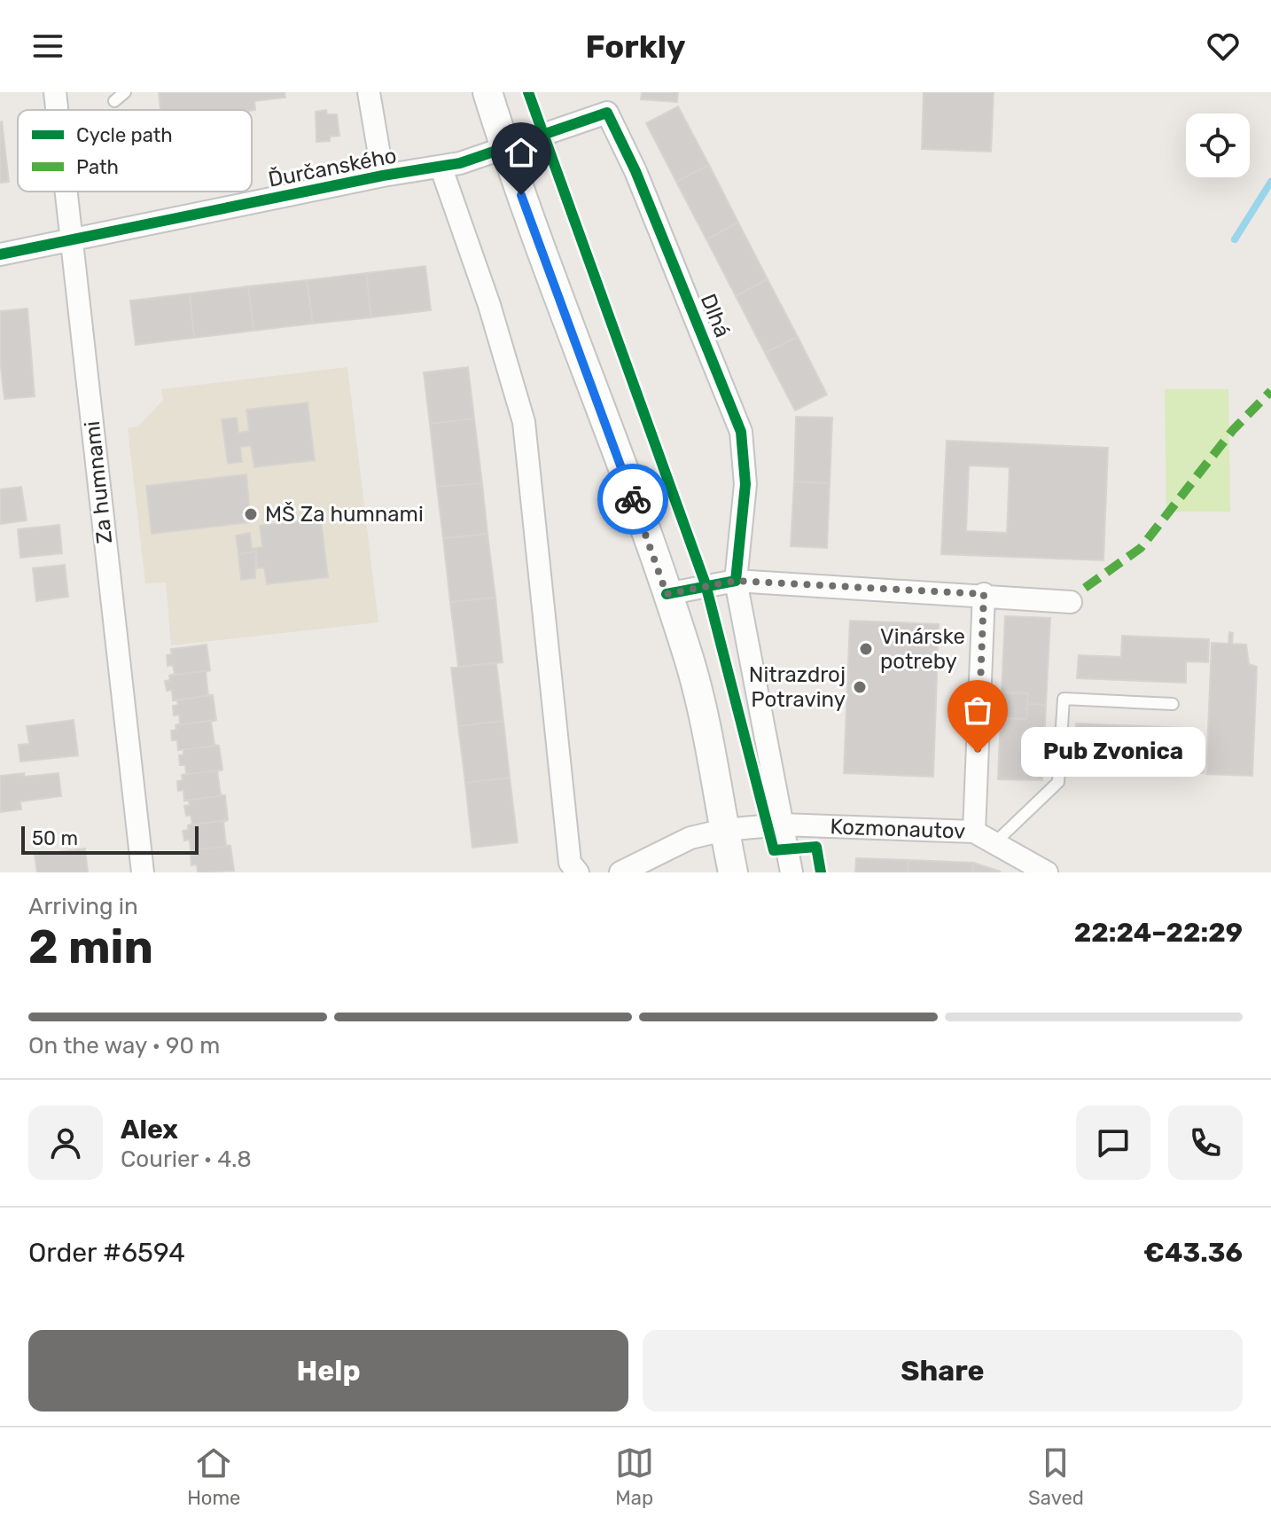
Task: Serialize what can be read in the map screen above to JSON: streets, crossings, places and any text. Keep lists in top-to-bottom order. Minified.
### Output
{"streets":{"street":["Ďurčanského","Dlhá","Za humnami","Kozmonautov"]},"crossings":[["Ďurčanského","Dlhá"],["Ďurčanského","Za humnami"],["Dlhá","Kozmonautov"]],"places":["MŠ Za humnami","Vinárske potreby","Nitrazdroj Potraviny","Pub Zvonica"],"legend":["Cycle path","Path"],"scale_bar":"50 m","page":{"header":"Forkly","bubble":"Pub Zvonica","scale":"50 m","heading":["2 min","Arriving in","22:24–22:29"],"panel":["Alex","Courier · 4.8","Order #6594","€43.36"],"bar":"On the way · 90 m","buttons":["Help","Share"],"tabs":["Home","Map","Saved"]}}
